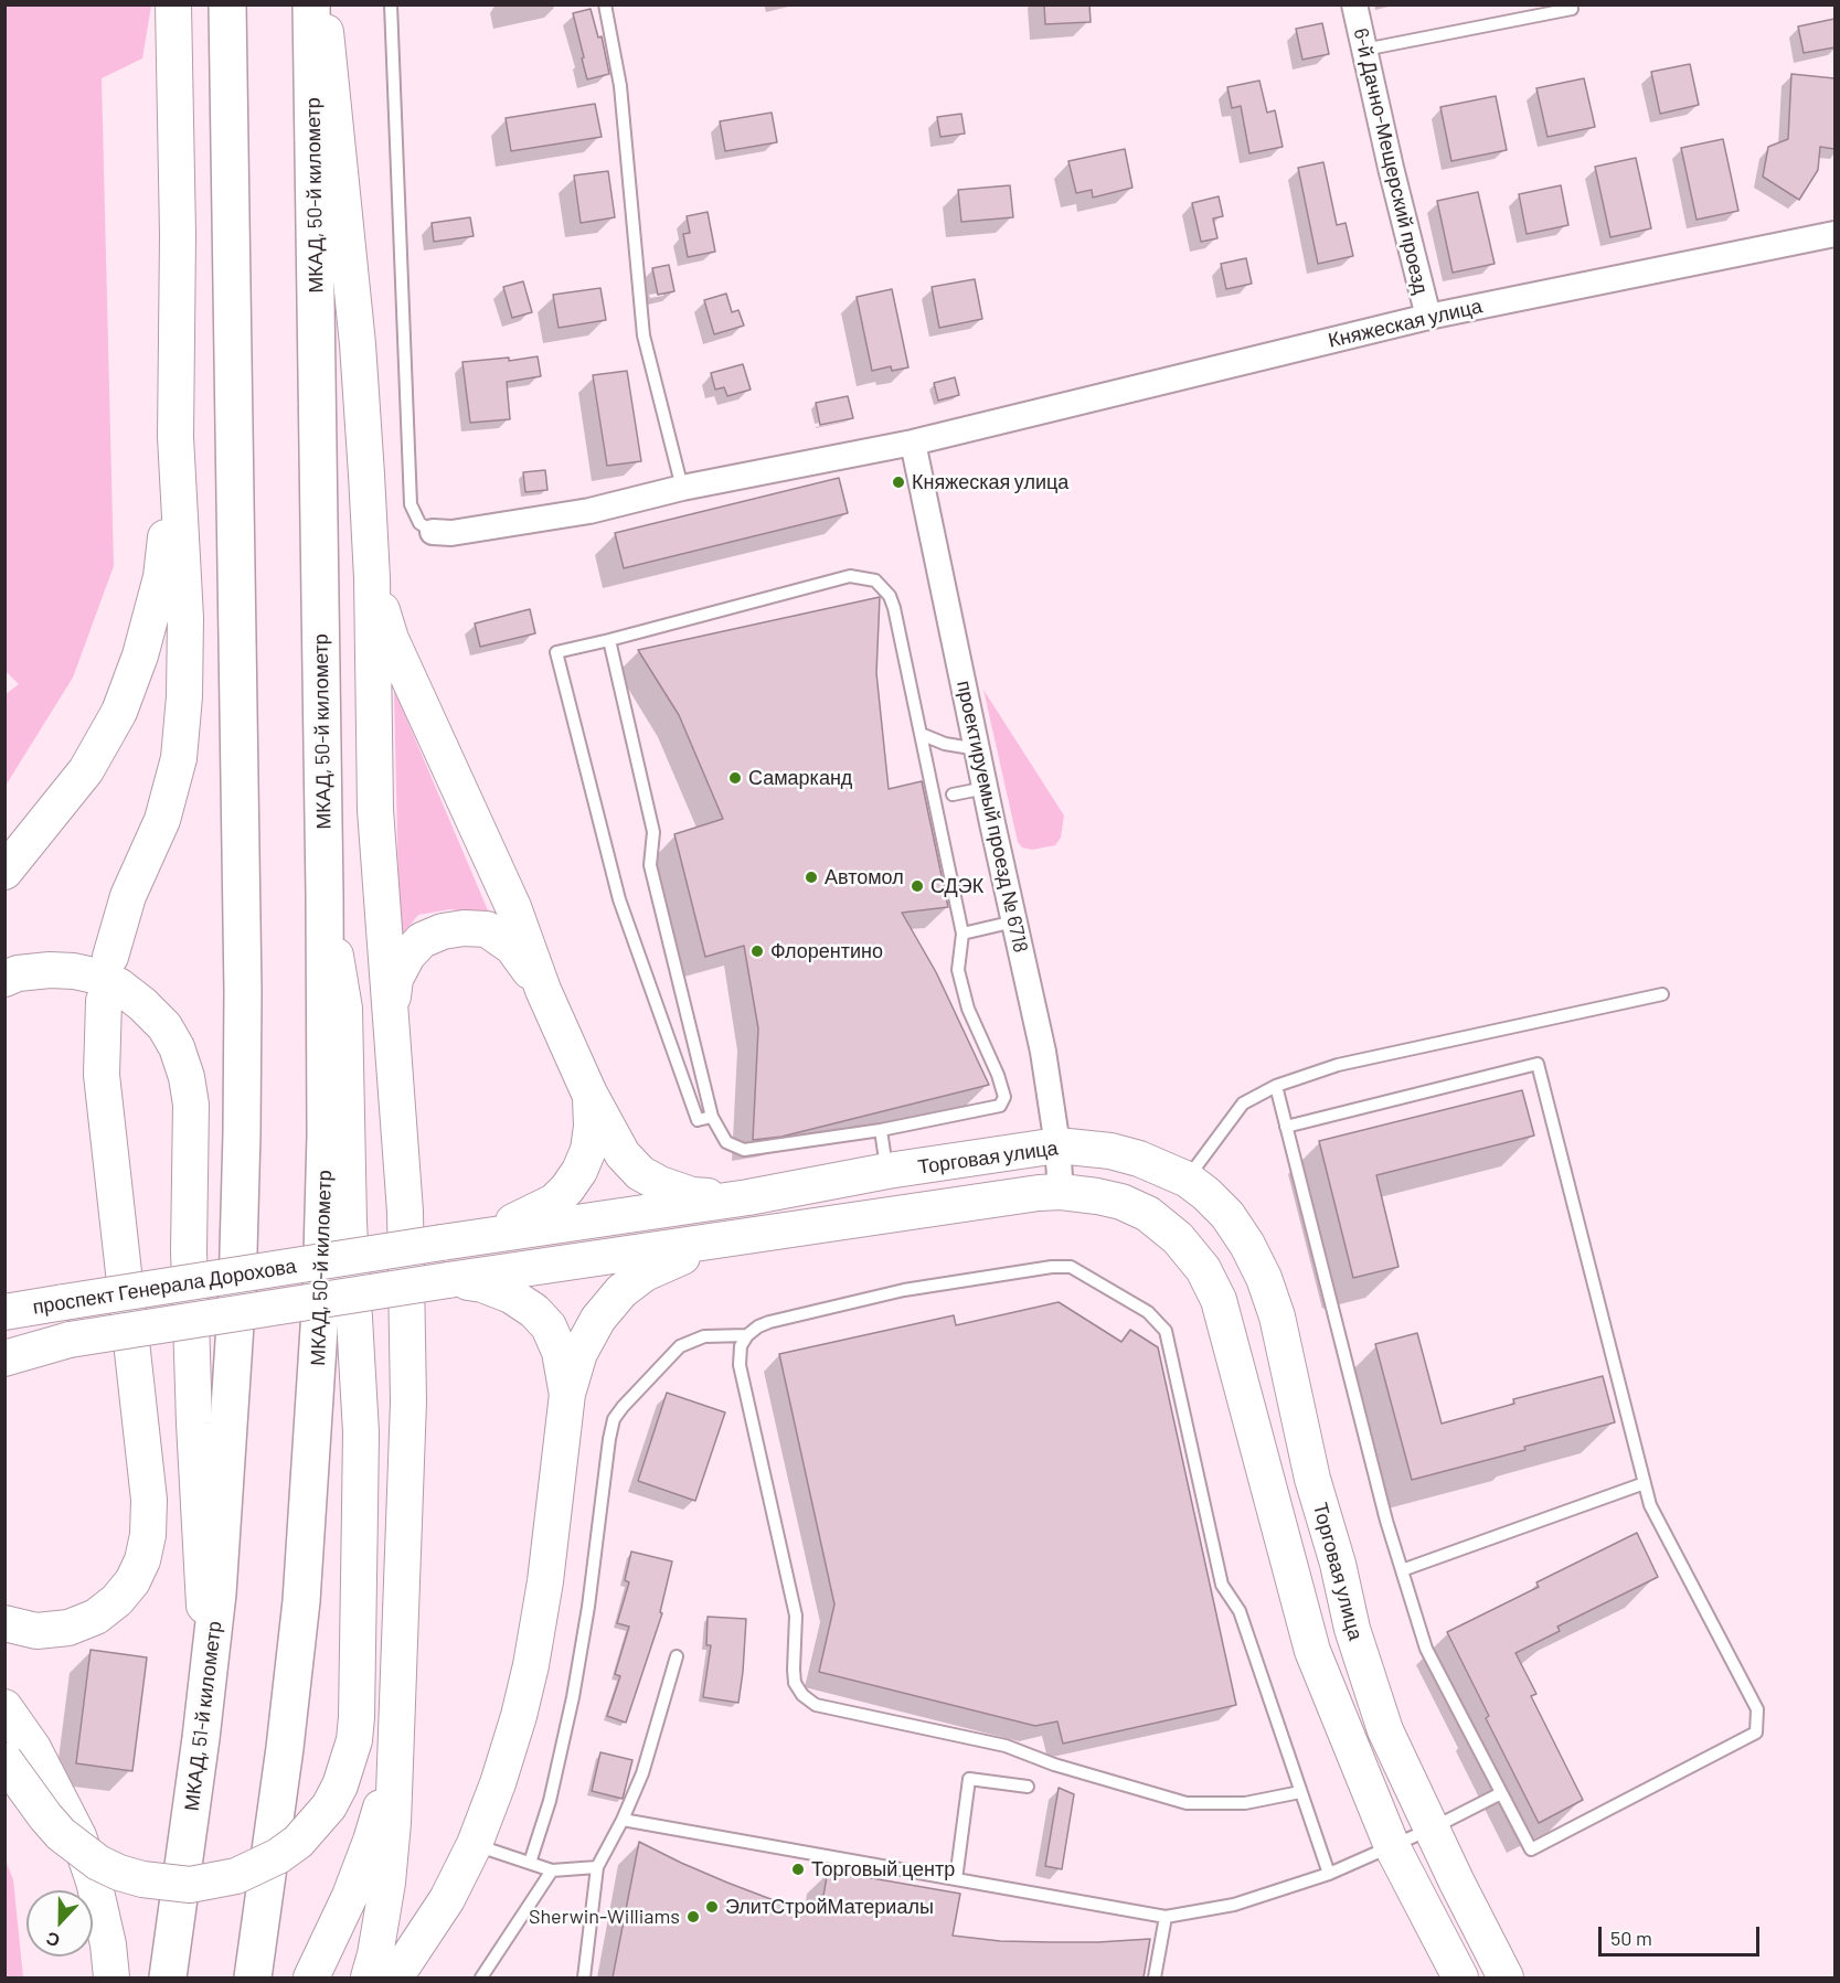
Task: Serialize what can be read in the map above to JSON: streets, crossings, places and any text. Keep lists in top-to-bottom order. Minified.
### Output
{"streets":{"highway":["МКАД, 50-й километр","МКАД, 51-й километр"],"street":["6-й Дачно-Мещерский проезд","Княжеская улица","проектируемый проезд № 6718","Торговая улица","проспект Генерала Дорохова"]},"crossings":[["6-й Дачно-Мещерский проезд","Княжеская улица"],["Княжеская улица","проектируемый проезд № 6718"],["проектируемый проезд № 6718","Торговая улица"],["Торговая улица","проспект Генерала Дорохова"]],"places":["Княжеская улица","Самарканд","Автомол","СДЭК","Флорентино","Торговый центр","ЭлитСтройМатериалы","Sherwin-Williams"],"scale_bar":"50 m","north":"bottom"}
